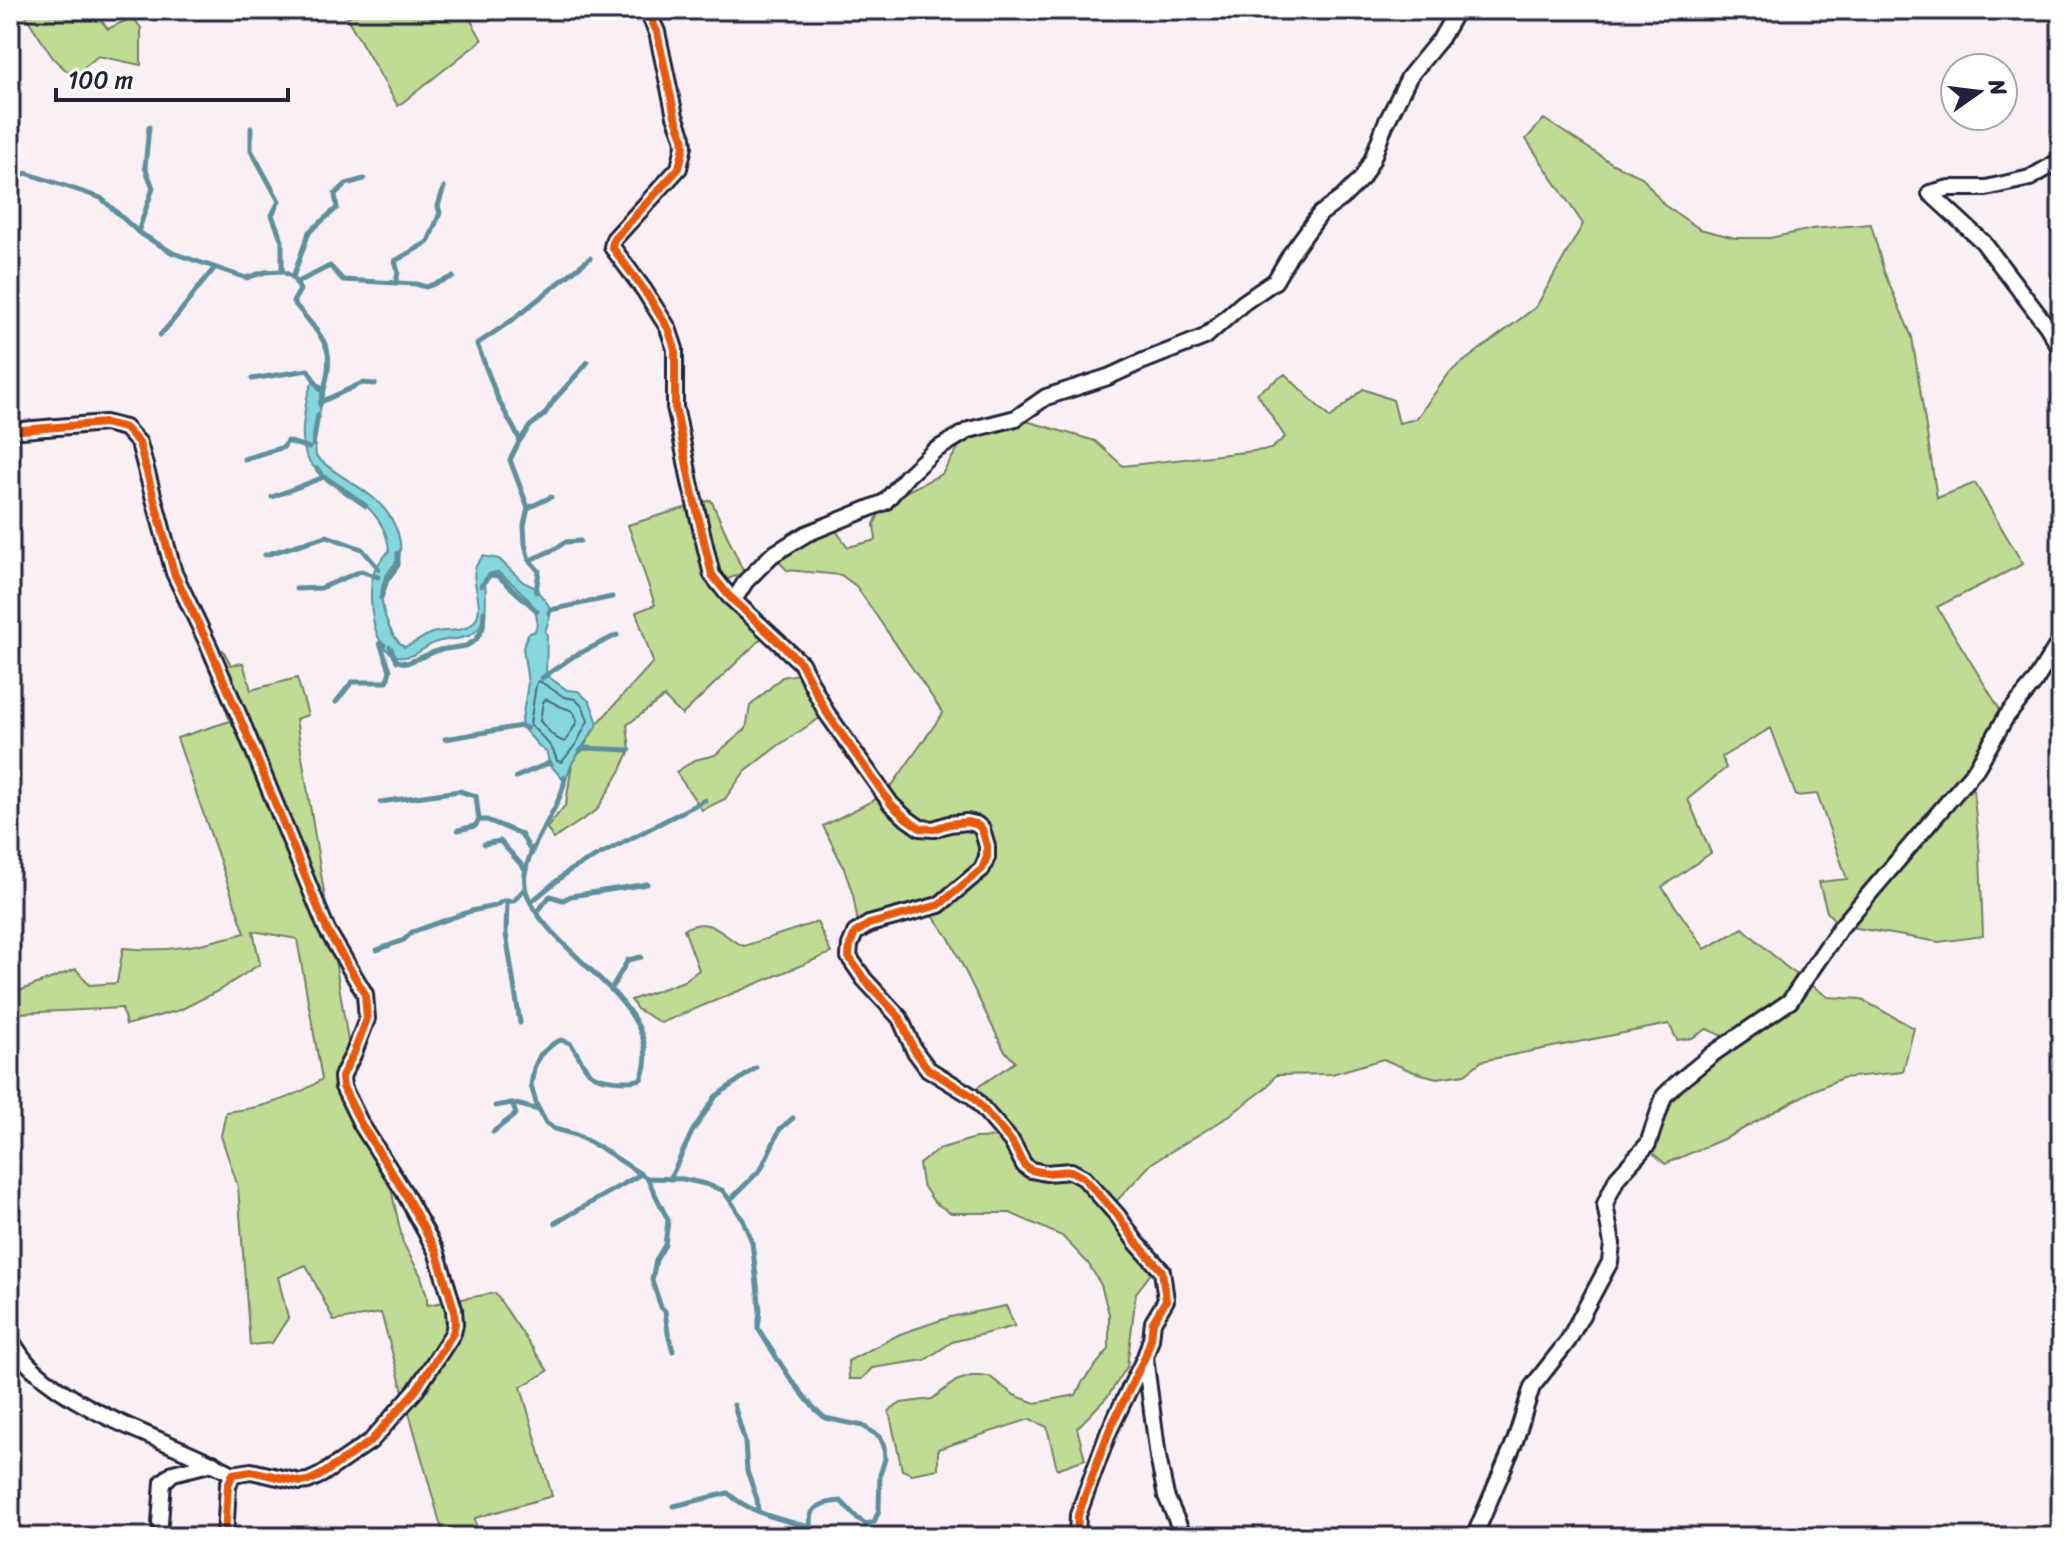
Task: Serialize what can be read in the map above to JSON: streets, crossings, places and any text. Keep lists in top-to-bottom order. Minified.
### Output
{"scale_bar":"100 m","north":"right"}
